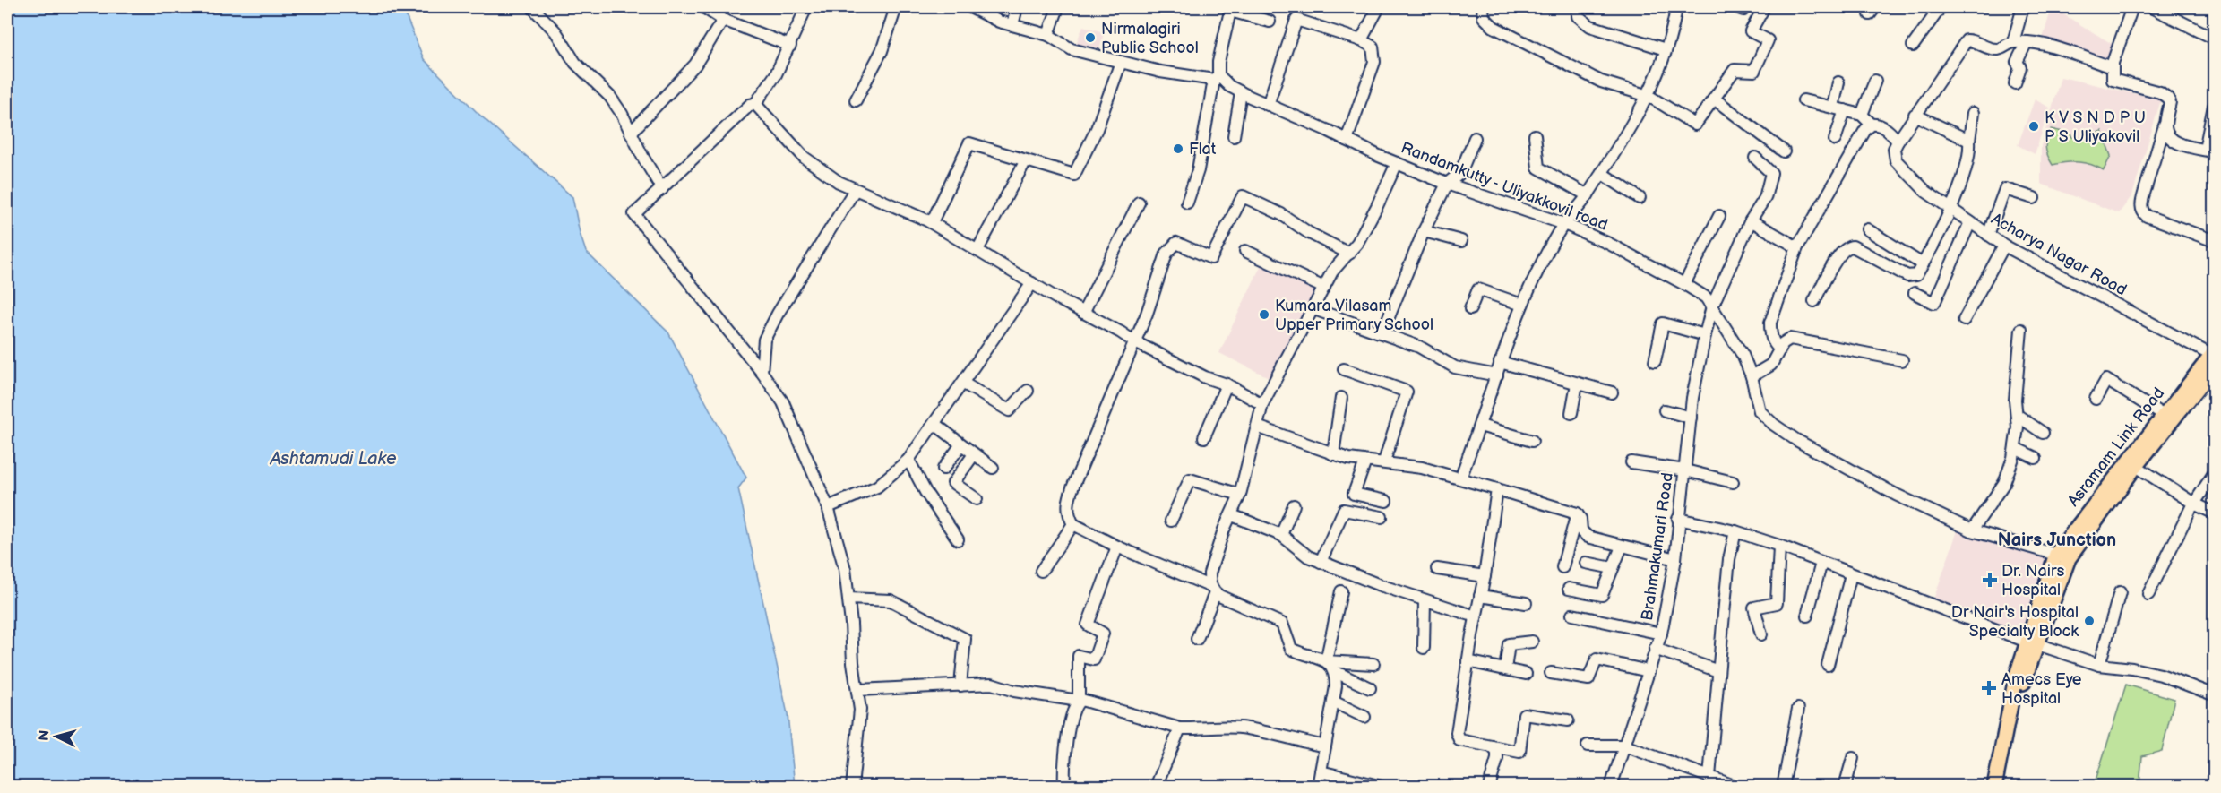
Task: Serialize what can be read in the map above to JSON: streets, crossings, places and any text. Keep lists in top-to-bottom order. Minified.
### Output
{"streets":{"main road":["Asramam Link Road"],"street":["Randamkutty - Uliyakkovil road","Acharya Nagar Road","Brahmakumari Road"]},"crossings":[["Randamkutty - Uliyakkovil road","Asramam Link Road"],["Randamkutty - Uliyakkovil road","Brahmakumari Road"],["Acharya Nagar Road","Asramam Link Road"]],"districts":["Nairs Junction"],"water":["Ashtamudi Lake"],"places":{"other":["Nirmalagiri Public School","K V S N D P U P S Uliyakovil","Flat","Kumara Vilasam Upper Primary School","Dr Nair's Hospital Specialty Block"],"health":["Dr. Nairs Hospital","Amecs Eye Hospital"]},"north":"left"}
